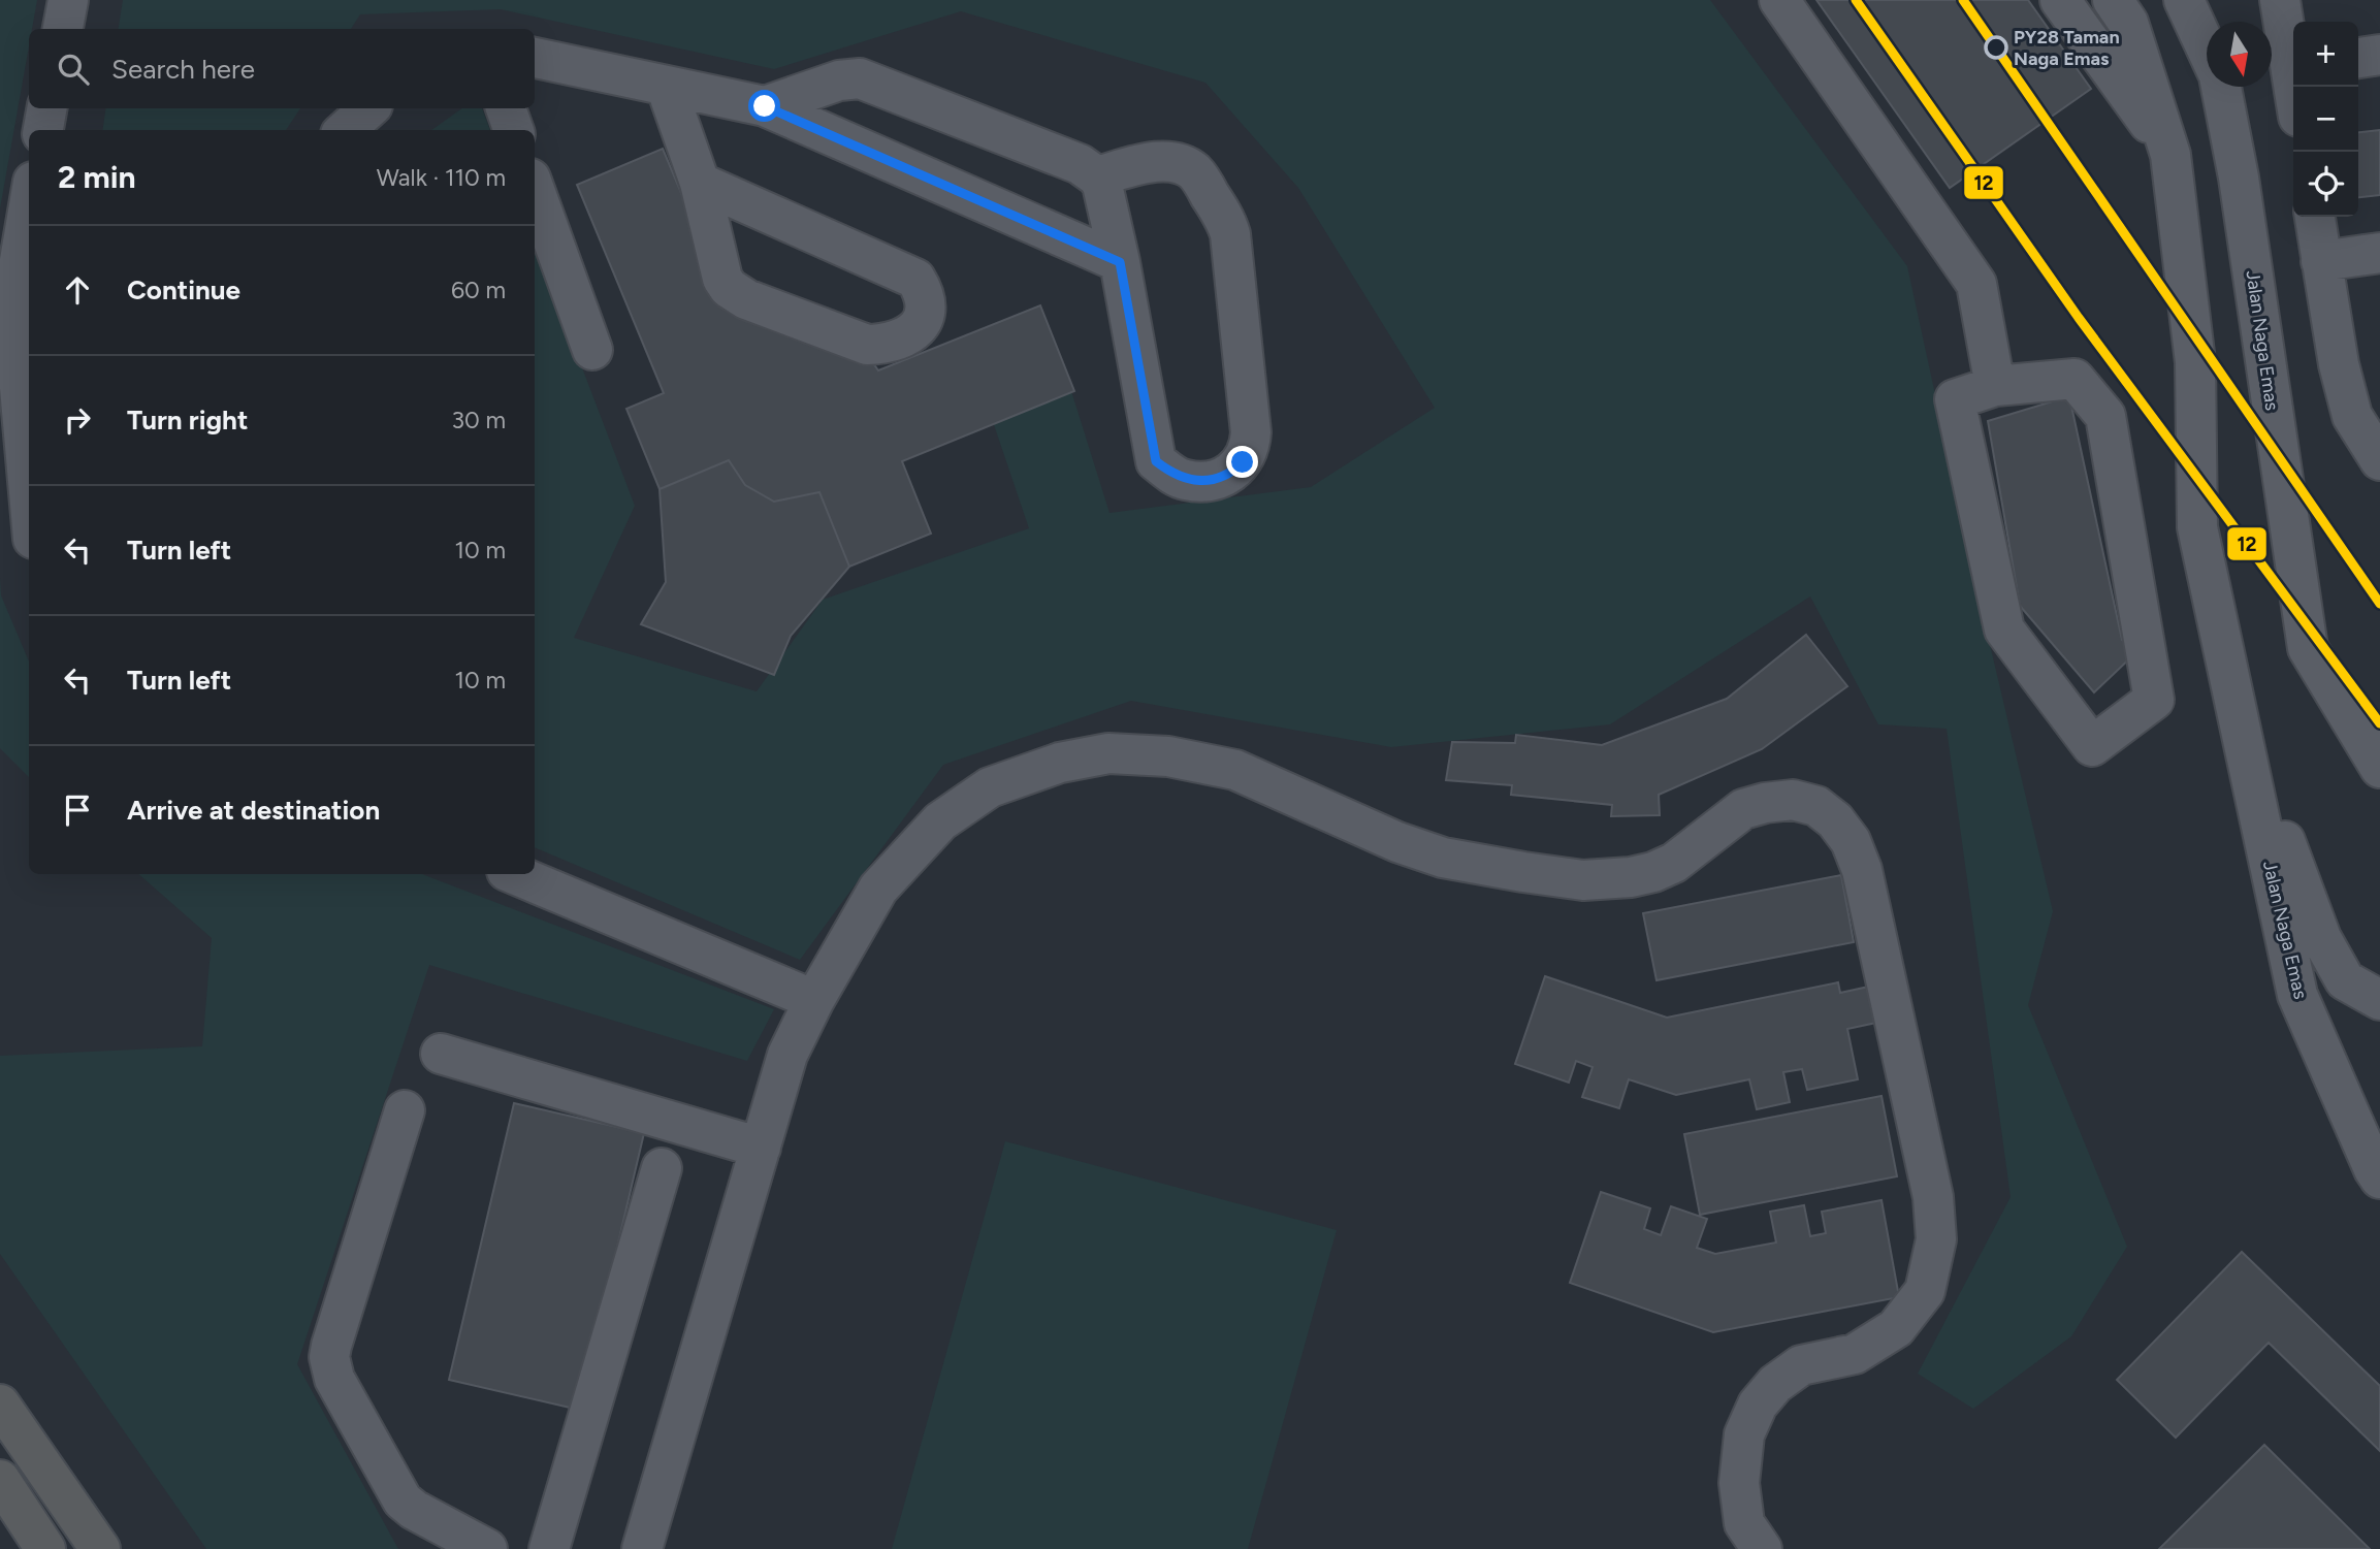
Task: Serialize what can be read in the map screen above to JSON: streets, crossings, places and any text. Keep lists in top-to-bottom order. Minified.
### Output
{"streets":{"street":["Jalan Naga Emas"]},"places":["PY28 Taman Naga Emas"],"lines":["transit line 12"],"north":"bottom","page":{"map_buttons":["+","−"],"search":"Search here","heading":["2 min","Walk · 110 m"],"list":[["Continue","60 m"],["Turn right","30 m"],["Turn left","10 m"],["Turn left","10 m"],"Arrive at destination"]}}
